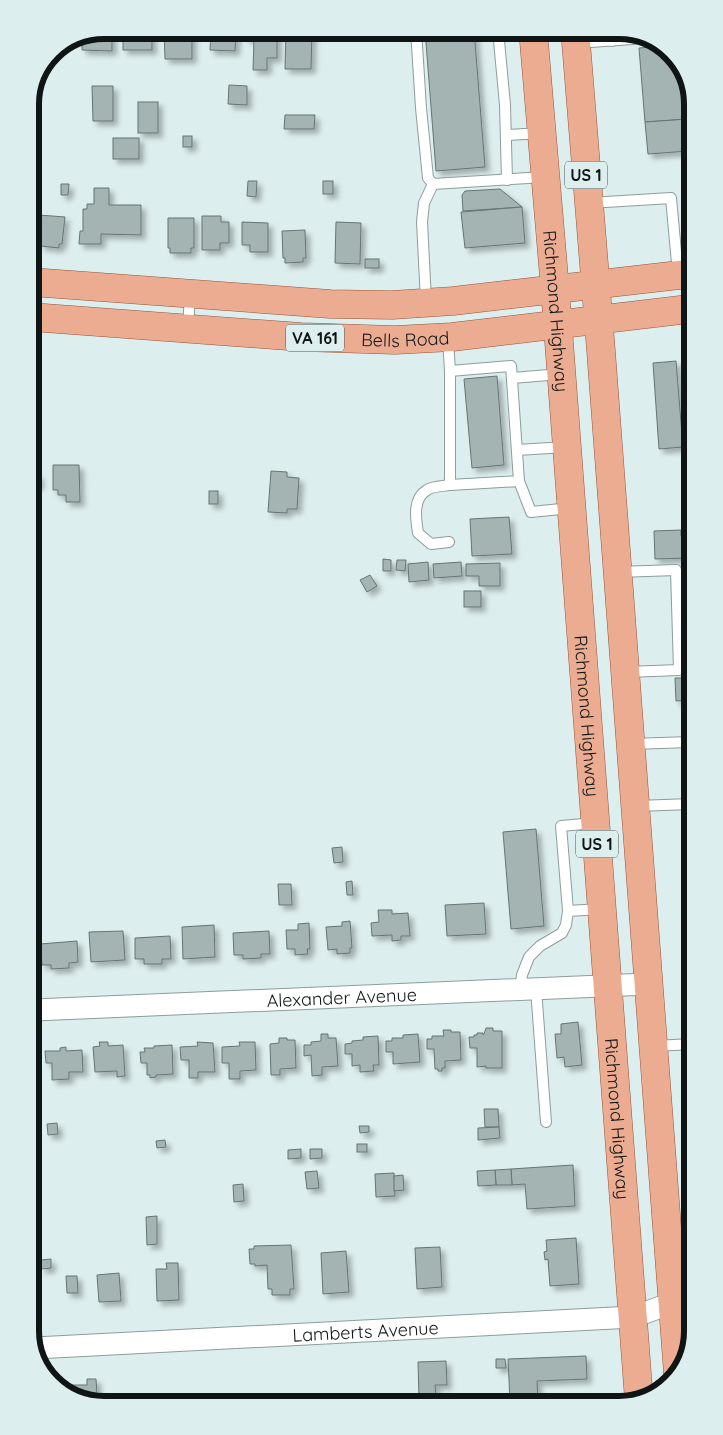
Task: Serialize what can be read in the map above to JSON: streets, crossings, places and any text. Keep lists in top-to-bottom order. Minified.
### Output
{"streets":{"main road":["US 1","Richmond Highway","VA 161","Bells Road"],"street":["Alexander Avenue","Lamberts Avenue"]},"crossings":[["US 1","Bells Road"],["US 1","Alexander Avenue"],["US 1","Lamberts Avenue"],["Richmond Highway","Bells Road"],["Richmond Highway","Alexander Avenue"],["Richmond Highway","Lamberts Avenue"]]}
